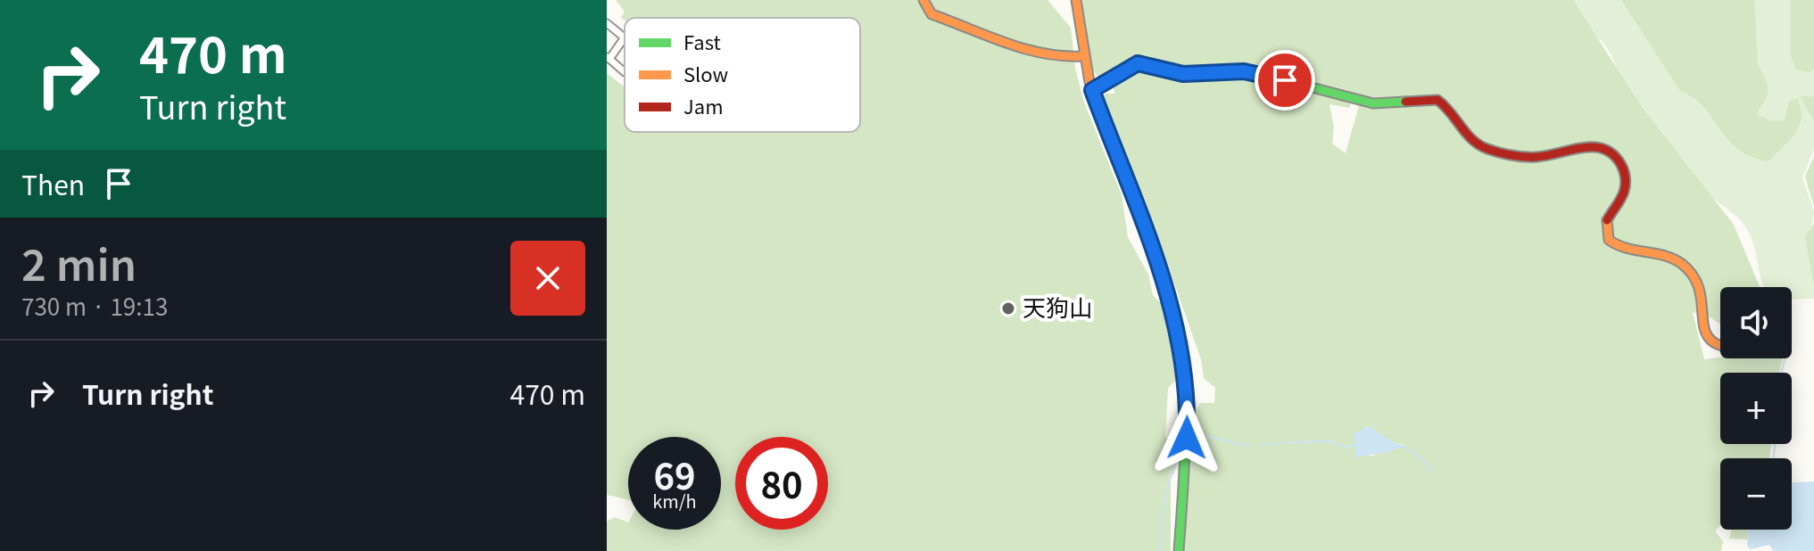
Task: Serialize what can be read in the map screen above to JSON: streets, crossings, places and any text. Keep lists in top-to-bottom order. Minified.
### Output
{"places":["天狗山"],"legend":["Fast","Slow","Jam"],"page":{"turn":["470 m","Turn right"],"then":"Then","heading":["2 min","730 m · 19:13"],"map_buttons":["+","−"],"list":[{"name":"Turn right","value":"470 m"}],"speed":"69 km/h","limit":"80"}}
